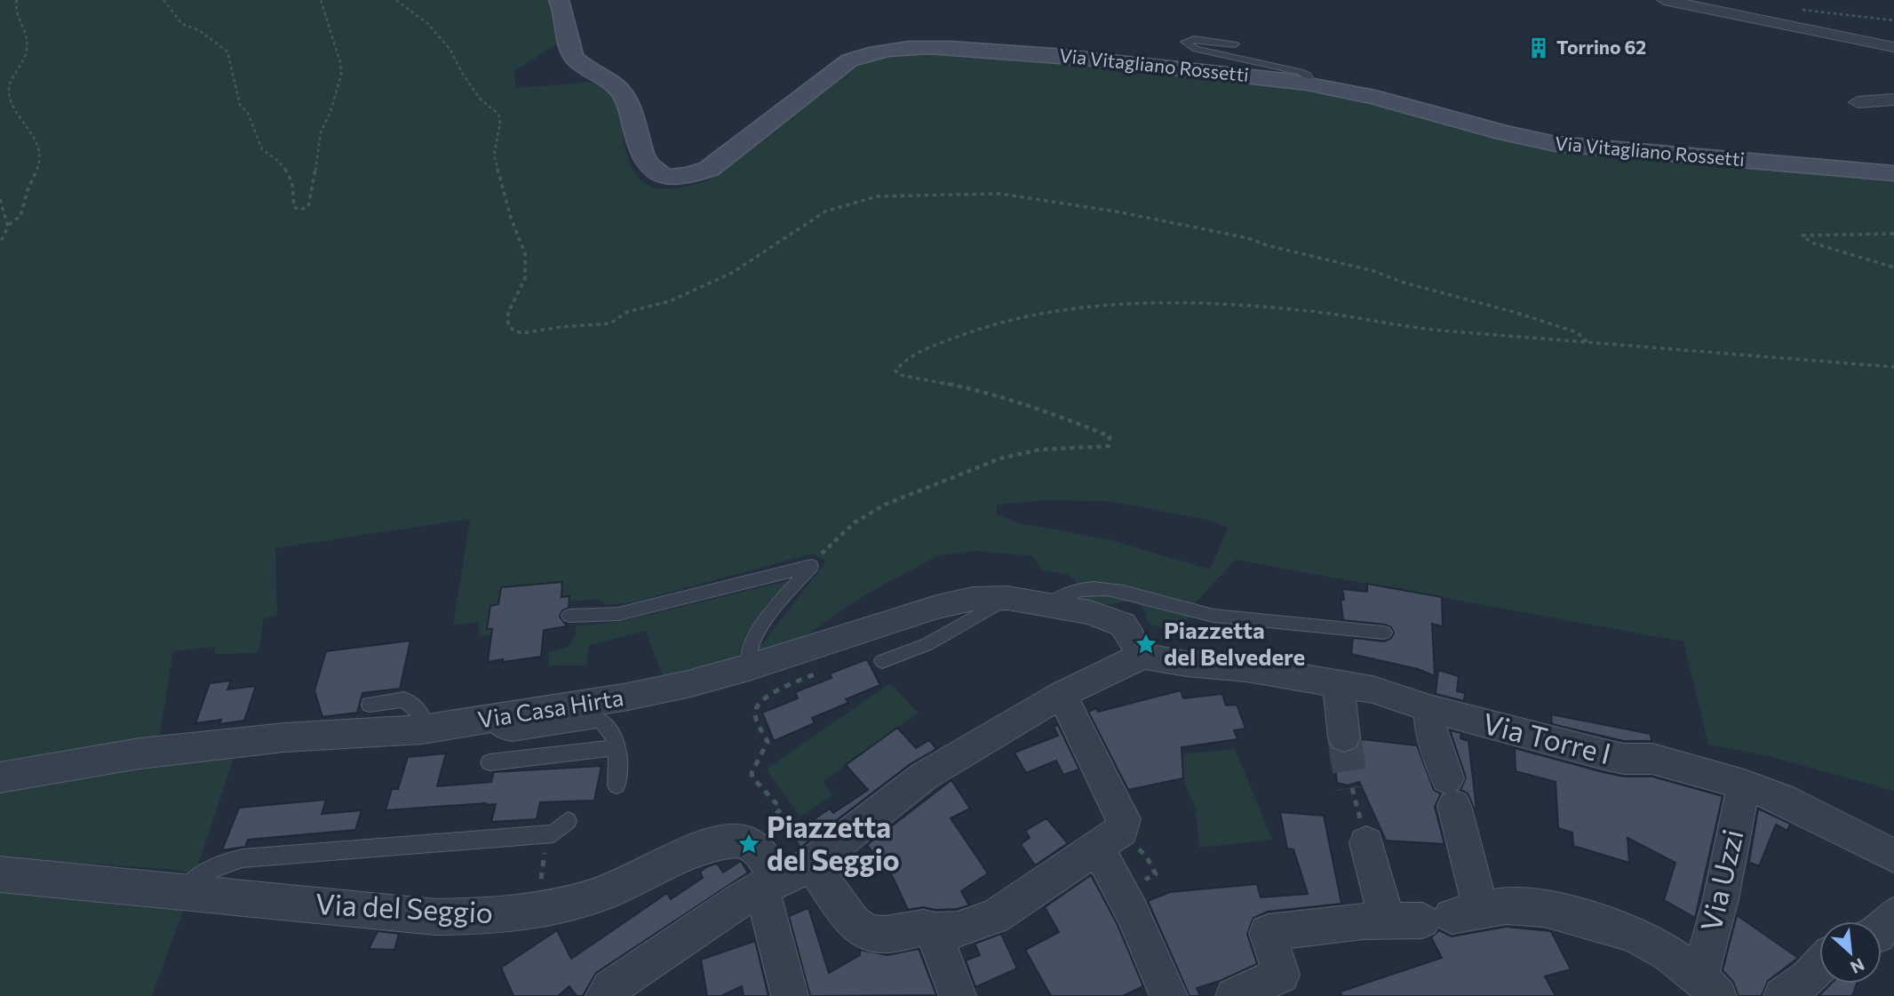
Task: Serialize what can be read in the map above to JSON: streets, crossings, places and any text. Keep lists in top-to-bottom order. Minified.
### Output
{"streets":{"street":["Via Vitagliano Rossetti","Via Casa Hirta","Via Torre I","Via Uzzi","Via del Seggio"]},"crossings":[["Via Casa Hirta","Via Torre I"],["Via Torre I","Via Uzzi"]],"places":{"building":["Torrino 62"],"place":["Piazzetta del Belvedere","Piazzetta del Seggio"]},"north":"bottom right"}
